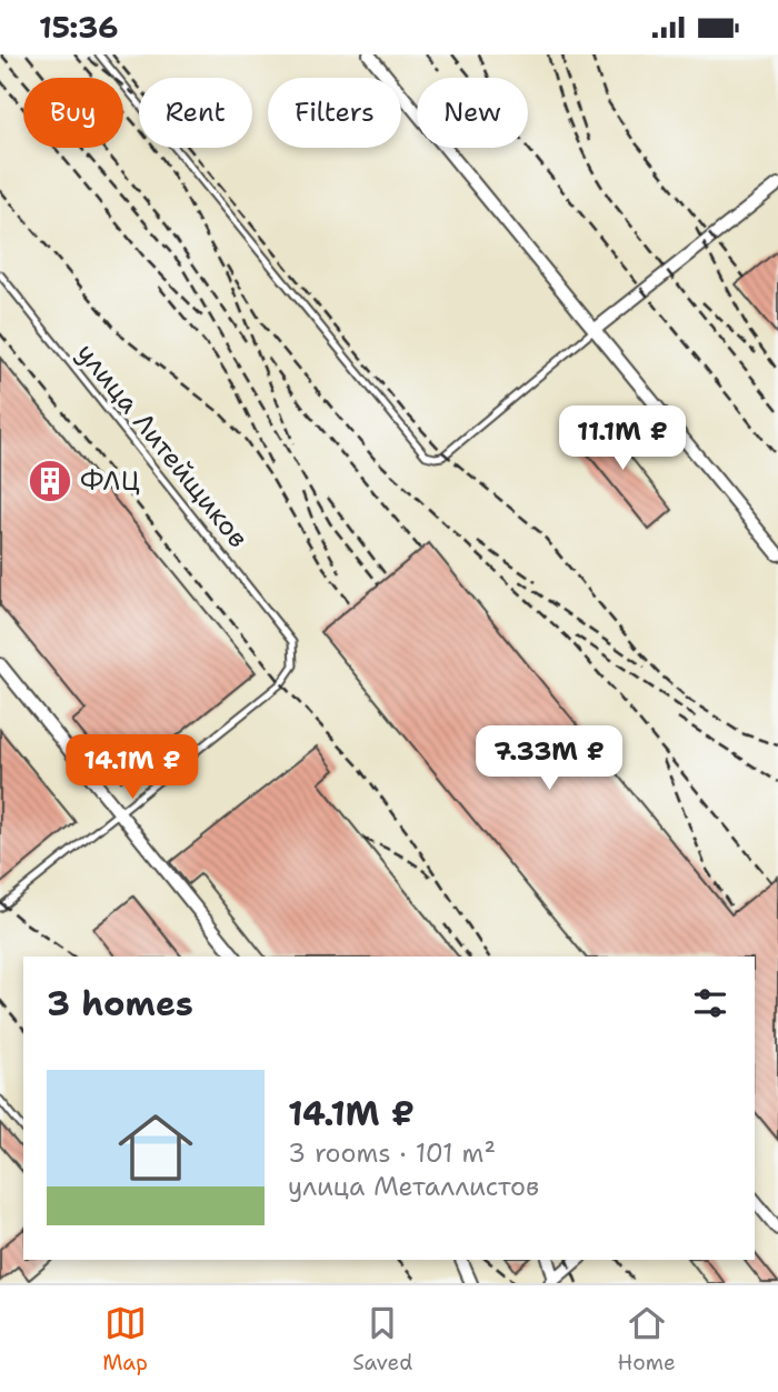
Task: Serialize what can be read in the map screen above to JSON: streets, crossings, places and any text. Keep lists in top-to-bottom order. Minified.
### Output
{"streets":{"lane":["улица Литейщиков"]},"places":{"building":["ФЛЦ"]},"page":{"status":"15:36","chip":["Buy","Rent","Filters","New"],"price":["11.1M ₽","7.33M ₽","14.1M ₽"],"heading":"3 homes","list":[{"name":"14.1M ₽","note":"3 rooms · 101 m² · улица Металлистов"}],"tabs":["Map","Saved","Home"]}}
